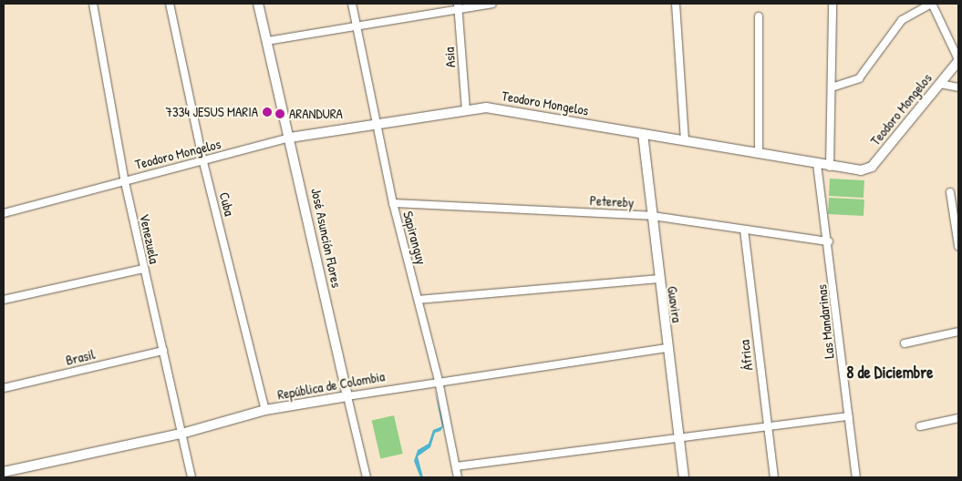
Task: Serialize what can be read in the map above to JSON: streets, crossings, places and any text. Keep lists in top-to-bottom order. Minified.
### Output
{"streets":{"street":["Asia","Teodoro Mongelos","Petereby","Cuba","José Asunción Flores","Sapiranguy","Venezuela","Guavira","Las Mandarinas","África","Brasil","República de Colombia"]},"crossings":[["Asia","Teodoro Mongelos"],["Teodoro Mongelos","Cuba"],["Teodoro Mongelos","José Asunción Flores"],["Teodoro Mongelos","Sapiranguy"],["Teodoro Mongelos","Venezuela"],["Teodoro Mongelos","Guavira"],["Teodoro Mongelos","Las Mandarinas"],["Petereby","Sapiranguy"],["Petereby","Guavira"],["Petereby","Las Mandarinas"],["Petereby","África"],["Cuba","República de Colombia"],["José Asunción Flores","República de Colombia"],["Sapiranguy","República de Colombia"],["Venezuela","Brasil"],["Venezuela","República de Colombia"],["Guavira","República de Colombia"]],"districts":["8 de Diciembre"],"places":["7334 JESUS MARIA","ARANDURA"]}
